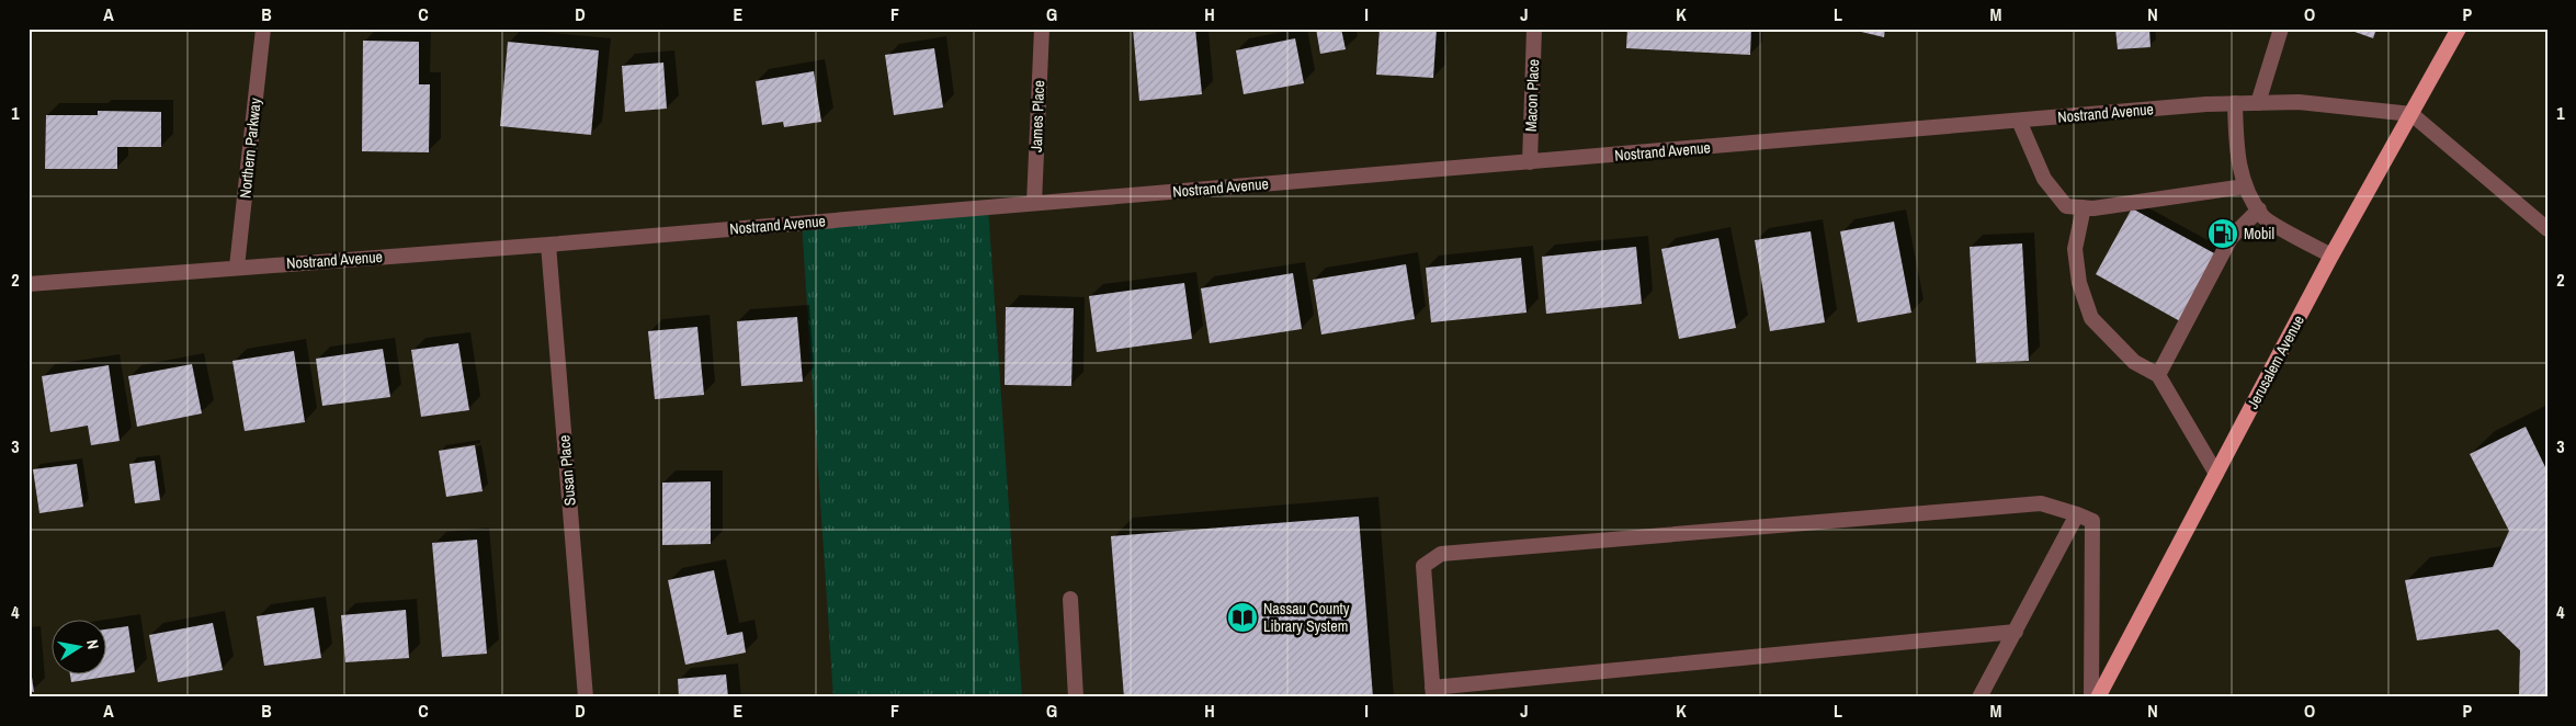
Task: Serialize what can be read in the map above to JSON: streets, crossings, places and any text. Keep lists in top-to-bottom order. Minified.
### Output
{"streets":{"main road":["Jerusalem Avenue"],"street":["Macon Place","Nostrand Avenue","James Place","Northern Parkway","Susan Place"]},"crossings":[["Macon Place","Nostrand Avenue"],["Nostrand Avenue","James Place"],["Nostrand Avenue","Northern Parkway"],["Nostrand Avenue","Jerusalem Avenue"],["Nostrand Avenue","Susan Place"]],"places":{"fuel station":["Mobil"],"library":["Nassau County Library System"]},"north":"right","grid":{"columns":["A","B","C","D","E","F","G","H","I","J","K","L","M","N","O","P"],"rows":["1","2","3","4"]}}
